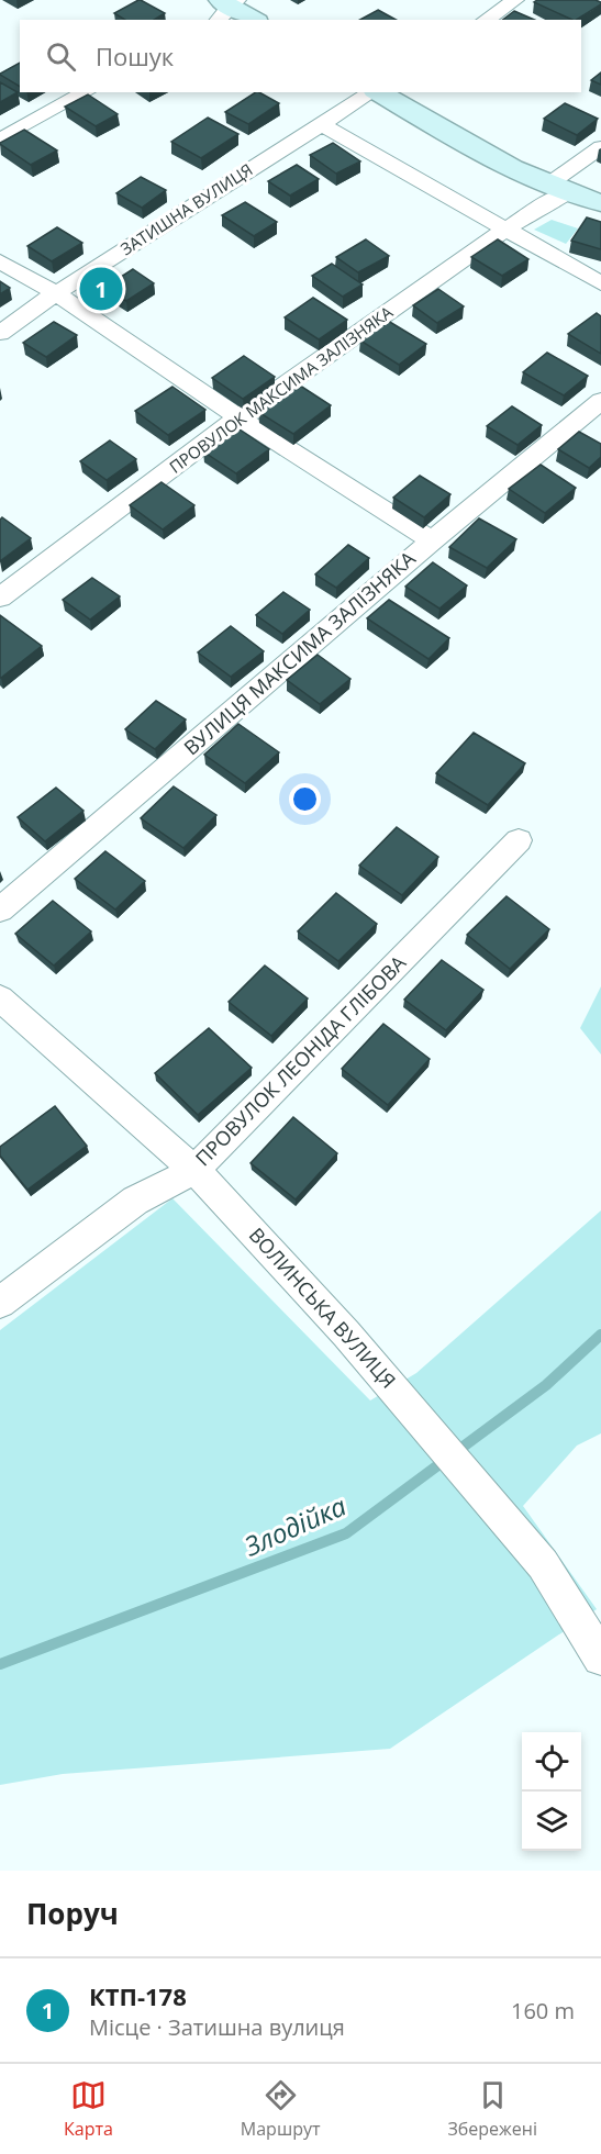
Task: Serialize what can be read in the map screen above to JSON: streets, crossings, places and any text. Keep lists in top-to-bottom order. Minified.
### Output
{"streets":{"street":["ЗАТИШНА ВУЛИЦЯ","ПРОВУЛОК МАКСИМА ЗАЛІЗНЯКА","ВУЛИЦЯ МАКСИМА ЗАЛІЗНЯКА","ПРОВУЛОК ЛЕОНІДА ГЛІБОВА","ВОЛИНСЬКА ВУЛИЦЯ"]},"crossings":[["ПРОВУЛОК ЛЕОНІДА ГЛІБОВА","ВОЛИНСЬКА ВУЛИЦЯ"]],"water":["Злодійка"],"page":{"search":"Пошук","pins":"1","heading":"Поруч","list":[{"mark":"1","name":"КТП-178","note":"Місце · Затишна вулиця","value":"160 m"}],"nav":["Карта","Маршрут","Збережені"]}}
